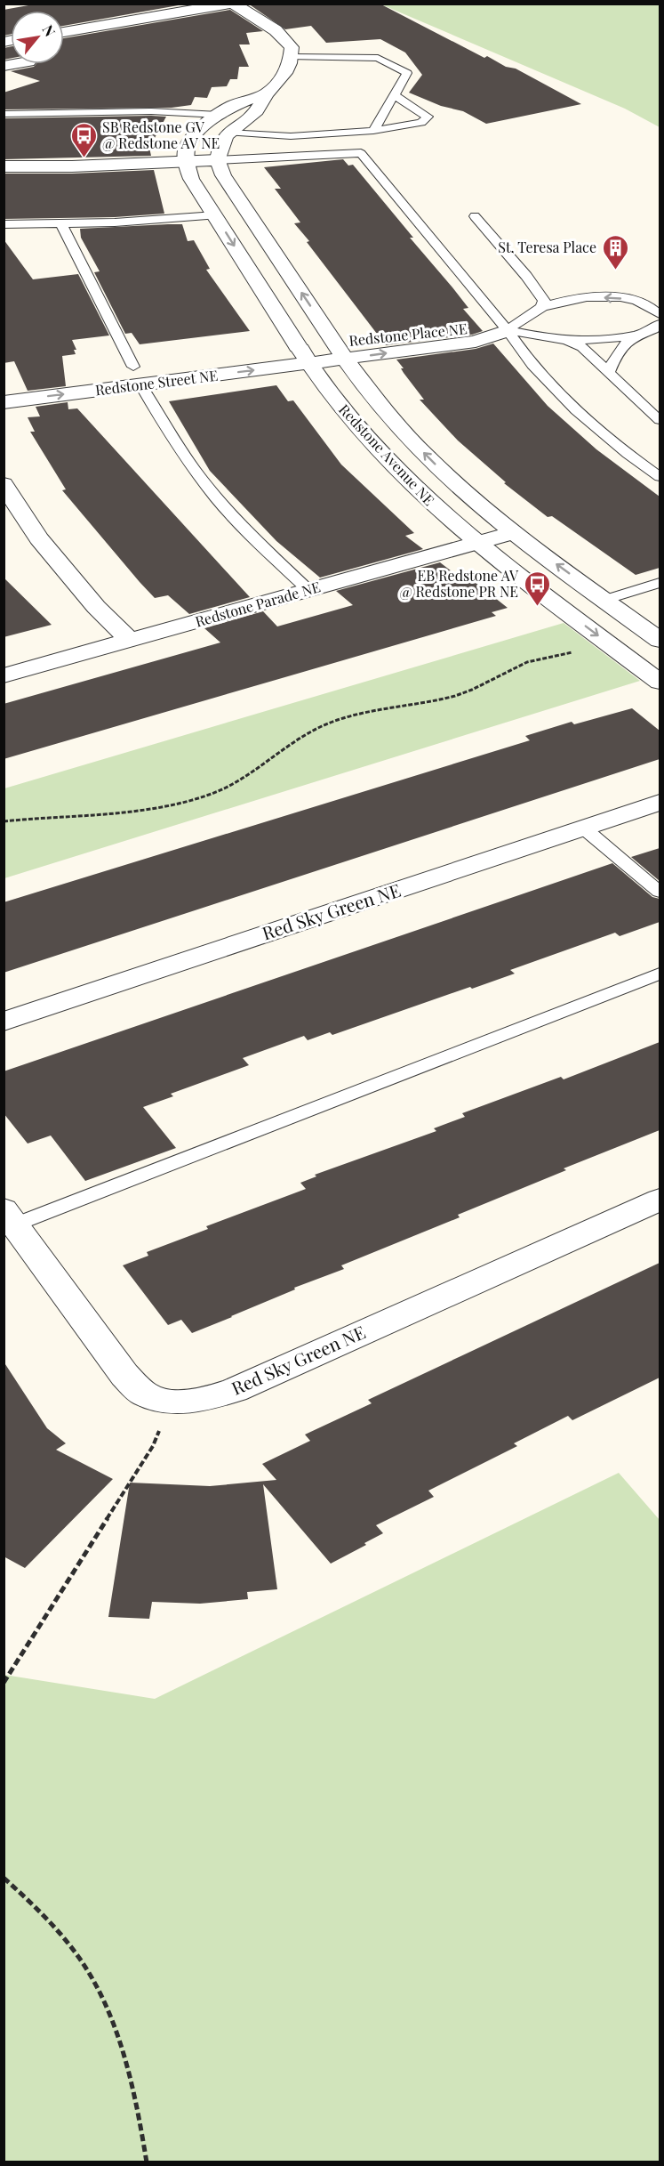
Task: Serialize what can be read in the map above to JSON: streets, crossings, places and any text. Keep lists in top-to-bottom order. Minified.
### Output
{"streets":{"street":["Redstone Place NE","Redstone Street NE","Redstone Avenue NE","Redstone Parade NE","Red Sky Green NE"]},"crossings":[["Redstone Place NE","Redstone Street NE"],["Redstone Place NE","Redstone Avenue NE"],["Redstone Street NE","Redstone Avenue NE"],["Redstone Avenue NE","Redstone Parade NE"]],"places":{"bus stop":["SB Redstone GV @ Redstone AV NE","EB Redstone AV @ Redstone PR NE"],"building":["St. Teresa Place"]},"north":"top right"}
